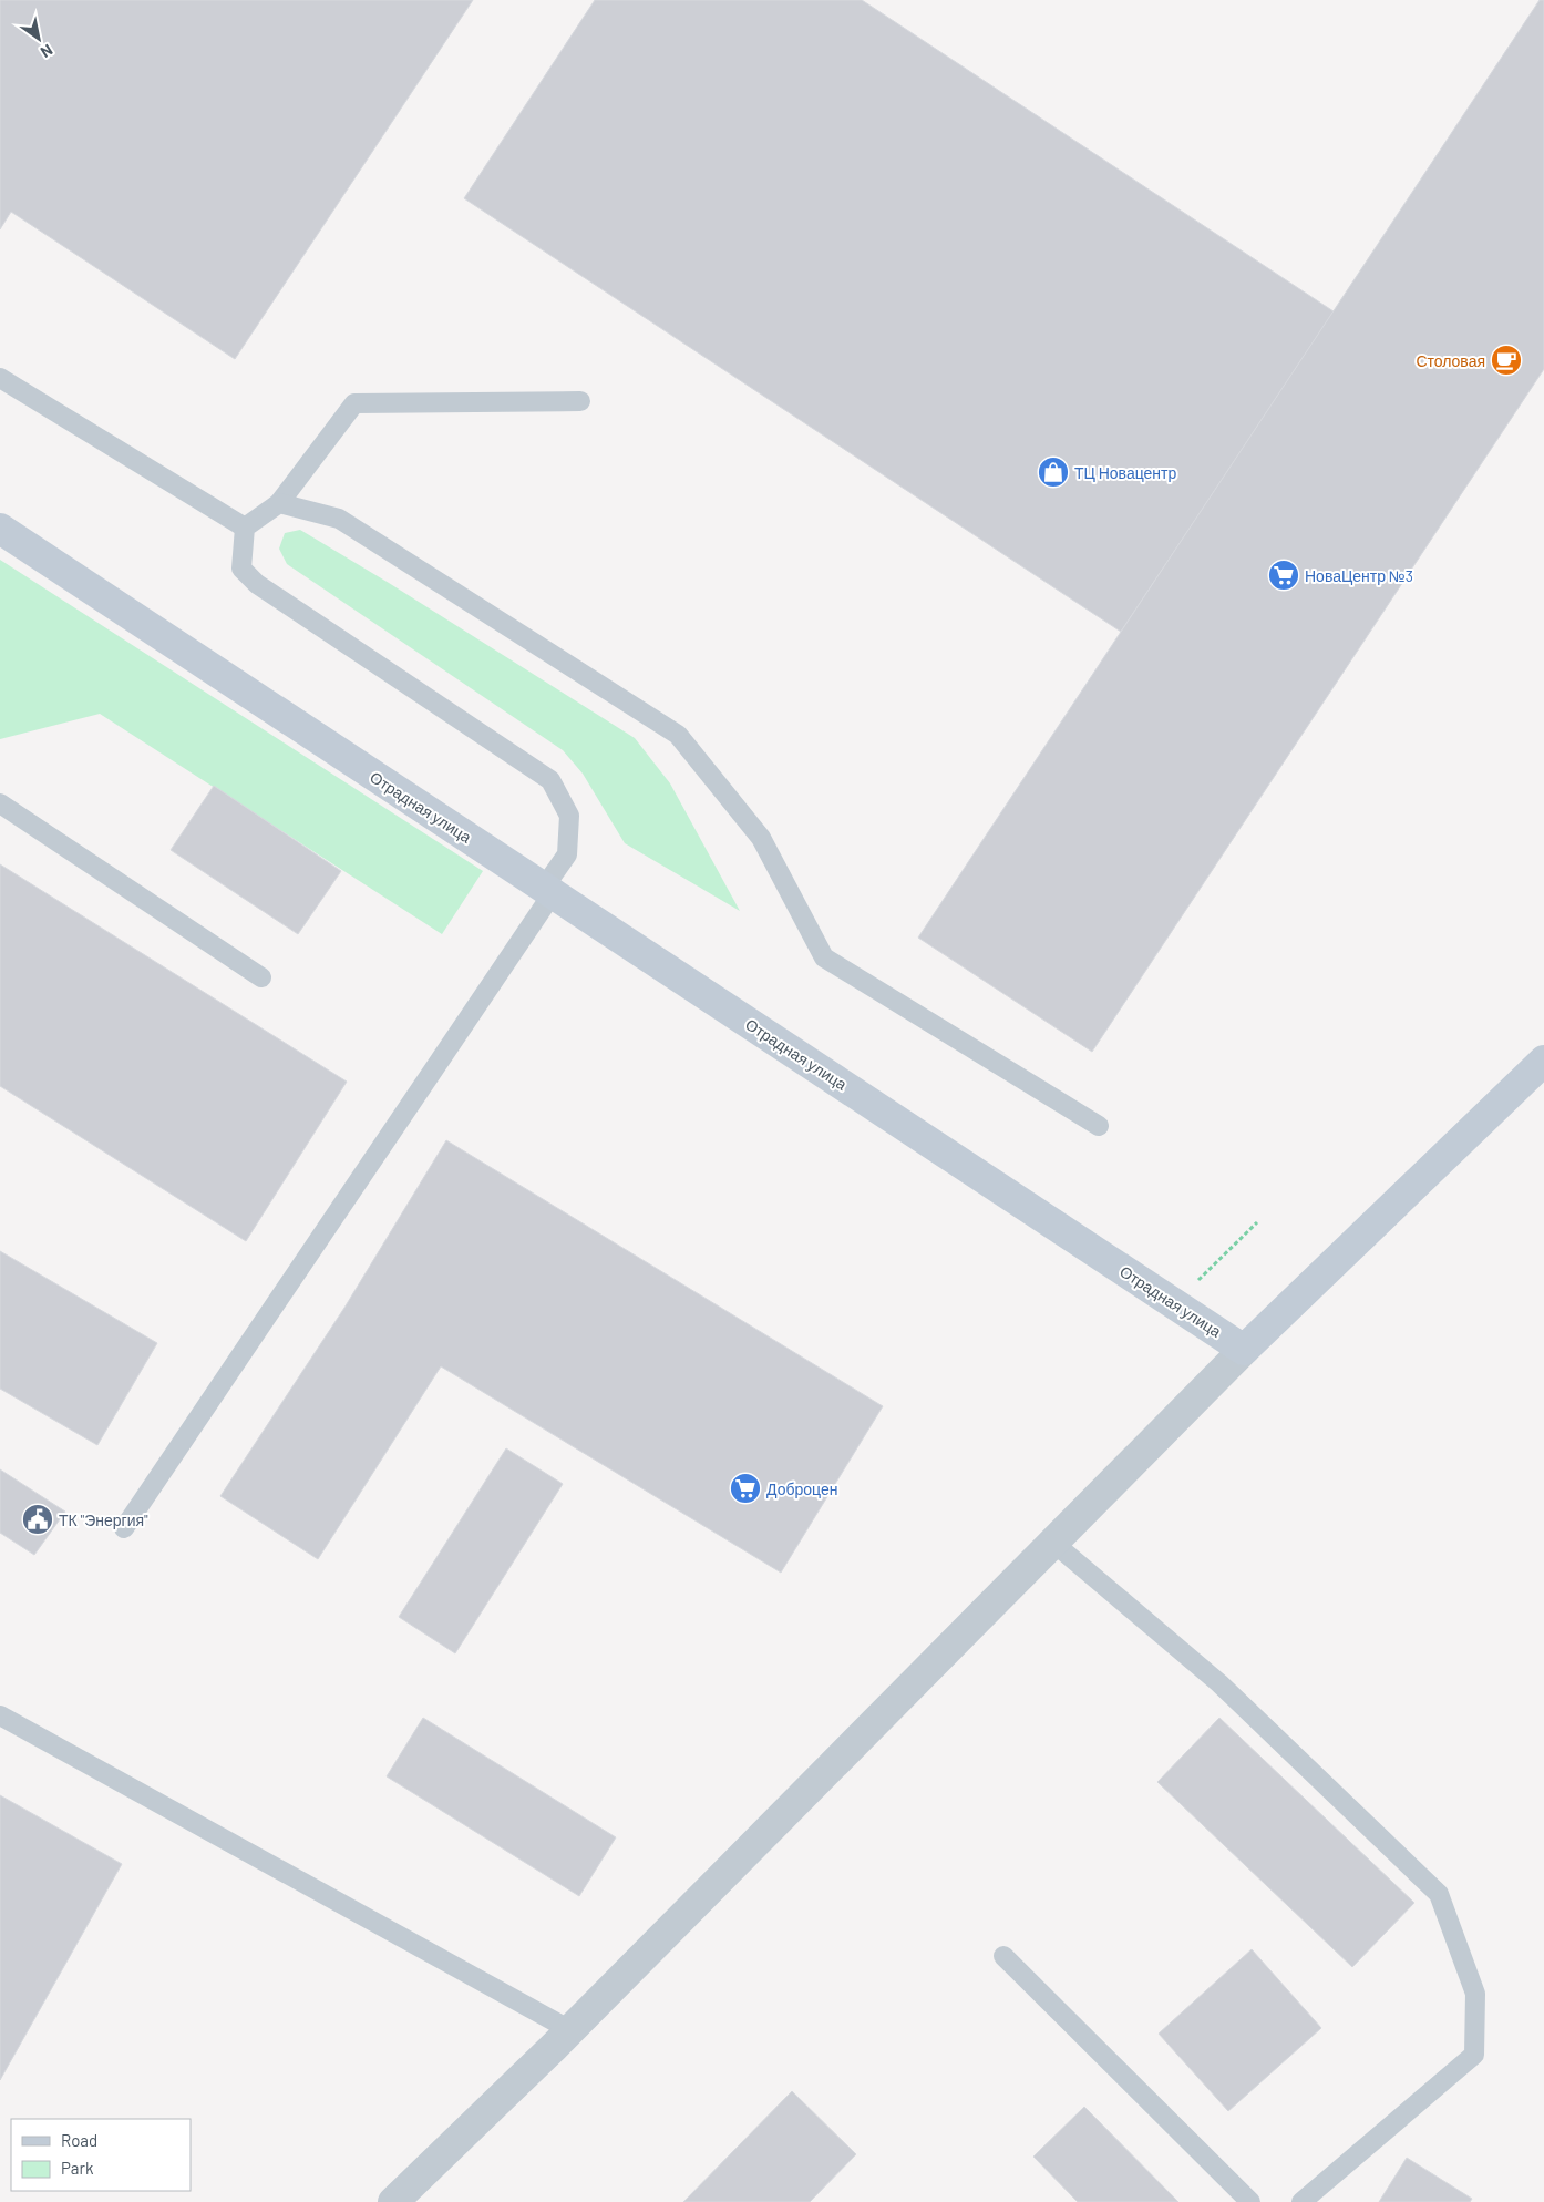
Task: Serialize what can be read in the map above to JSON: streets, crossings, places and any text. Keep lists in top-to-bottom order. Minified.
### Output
{"streets":{"main road":["Отрадная улица"]},"places":{"cafe":["Столовая"],"shop":["ТЦ Новацентр"],"supermarket":["НоваЦентр №3","Доброцен"],"public building":["ТК \"Энергия\""]},"legend":["Road","Park"],"north":"bottom right"}
